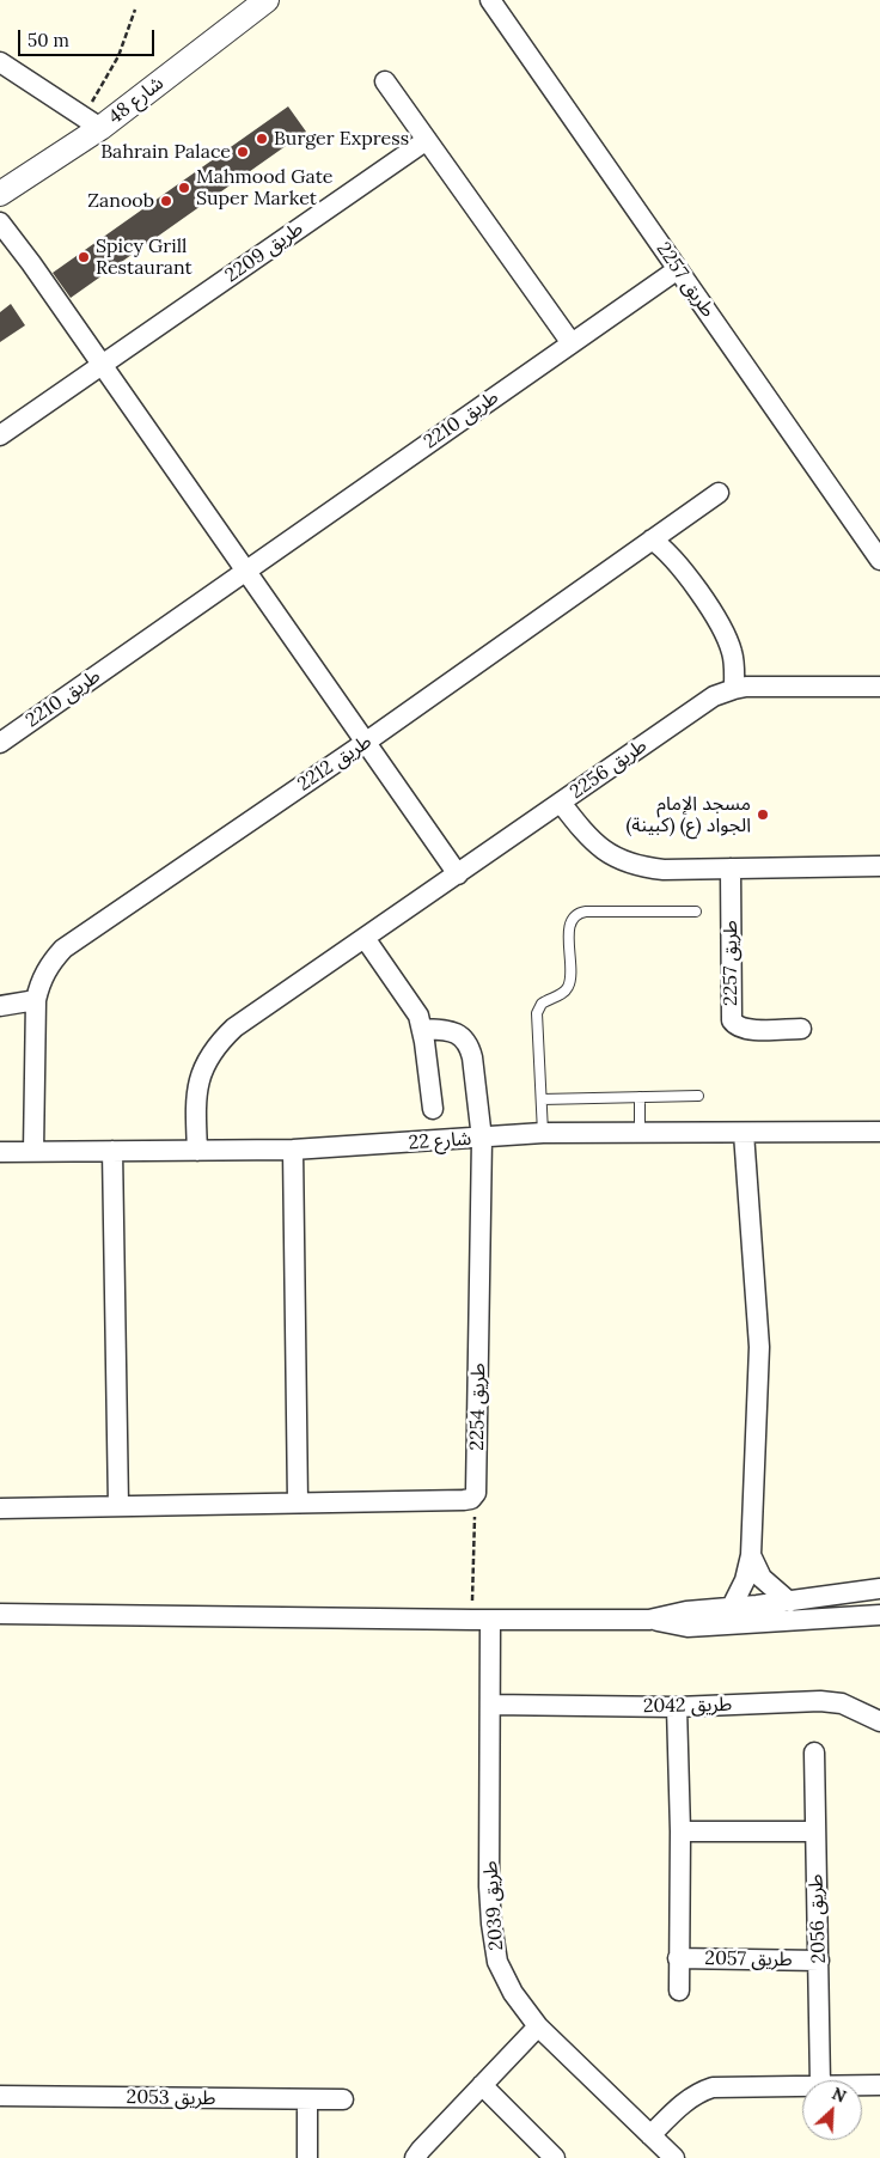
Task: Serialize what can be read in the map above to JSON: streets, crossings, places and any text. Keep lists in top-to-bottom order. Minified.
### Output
{"streets":{"street":["شارع 48","طريق 2209","طريق 2257","طريق 2210","طريق 2212","طريق 2256","شارع 22","طريق 2254","طريق 2042","طريق 2039","طريق 2056","طريق 2057","طريق 2053"]},"crossings":[["طريق 2257","طريق 2210"],["طريق 2212","شارع 22"],["طريق 2256","شارع 22"],["شارع 22","طريق 2254"],["طريق 2042","طريق 2039"],["طريق 2042","طريق 2057"],["طريق 2056","طريق 2057"]],"places":["Burger Express","Bahrain Palace","Mahmood Gate Super Market","Zanoob","Spicy Grill Restaurant","مسجد الإمام الجواد (ع) (كبينة)"],"scale_bar":"50 m","north":"top right"}
